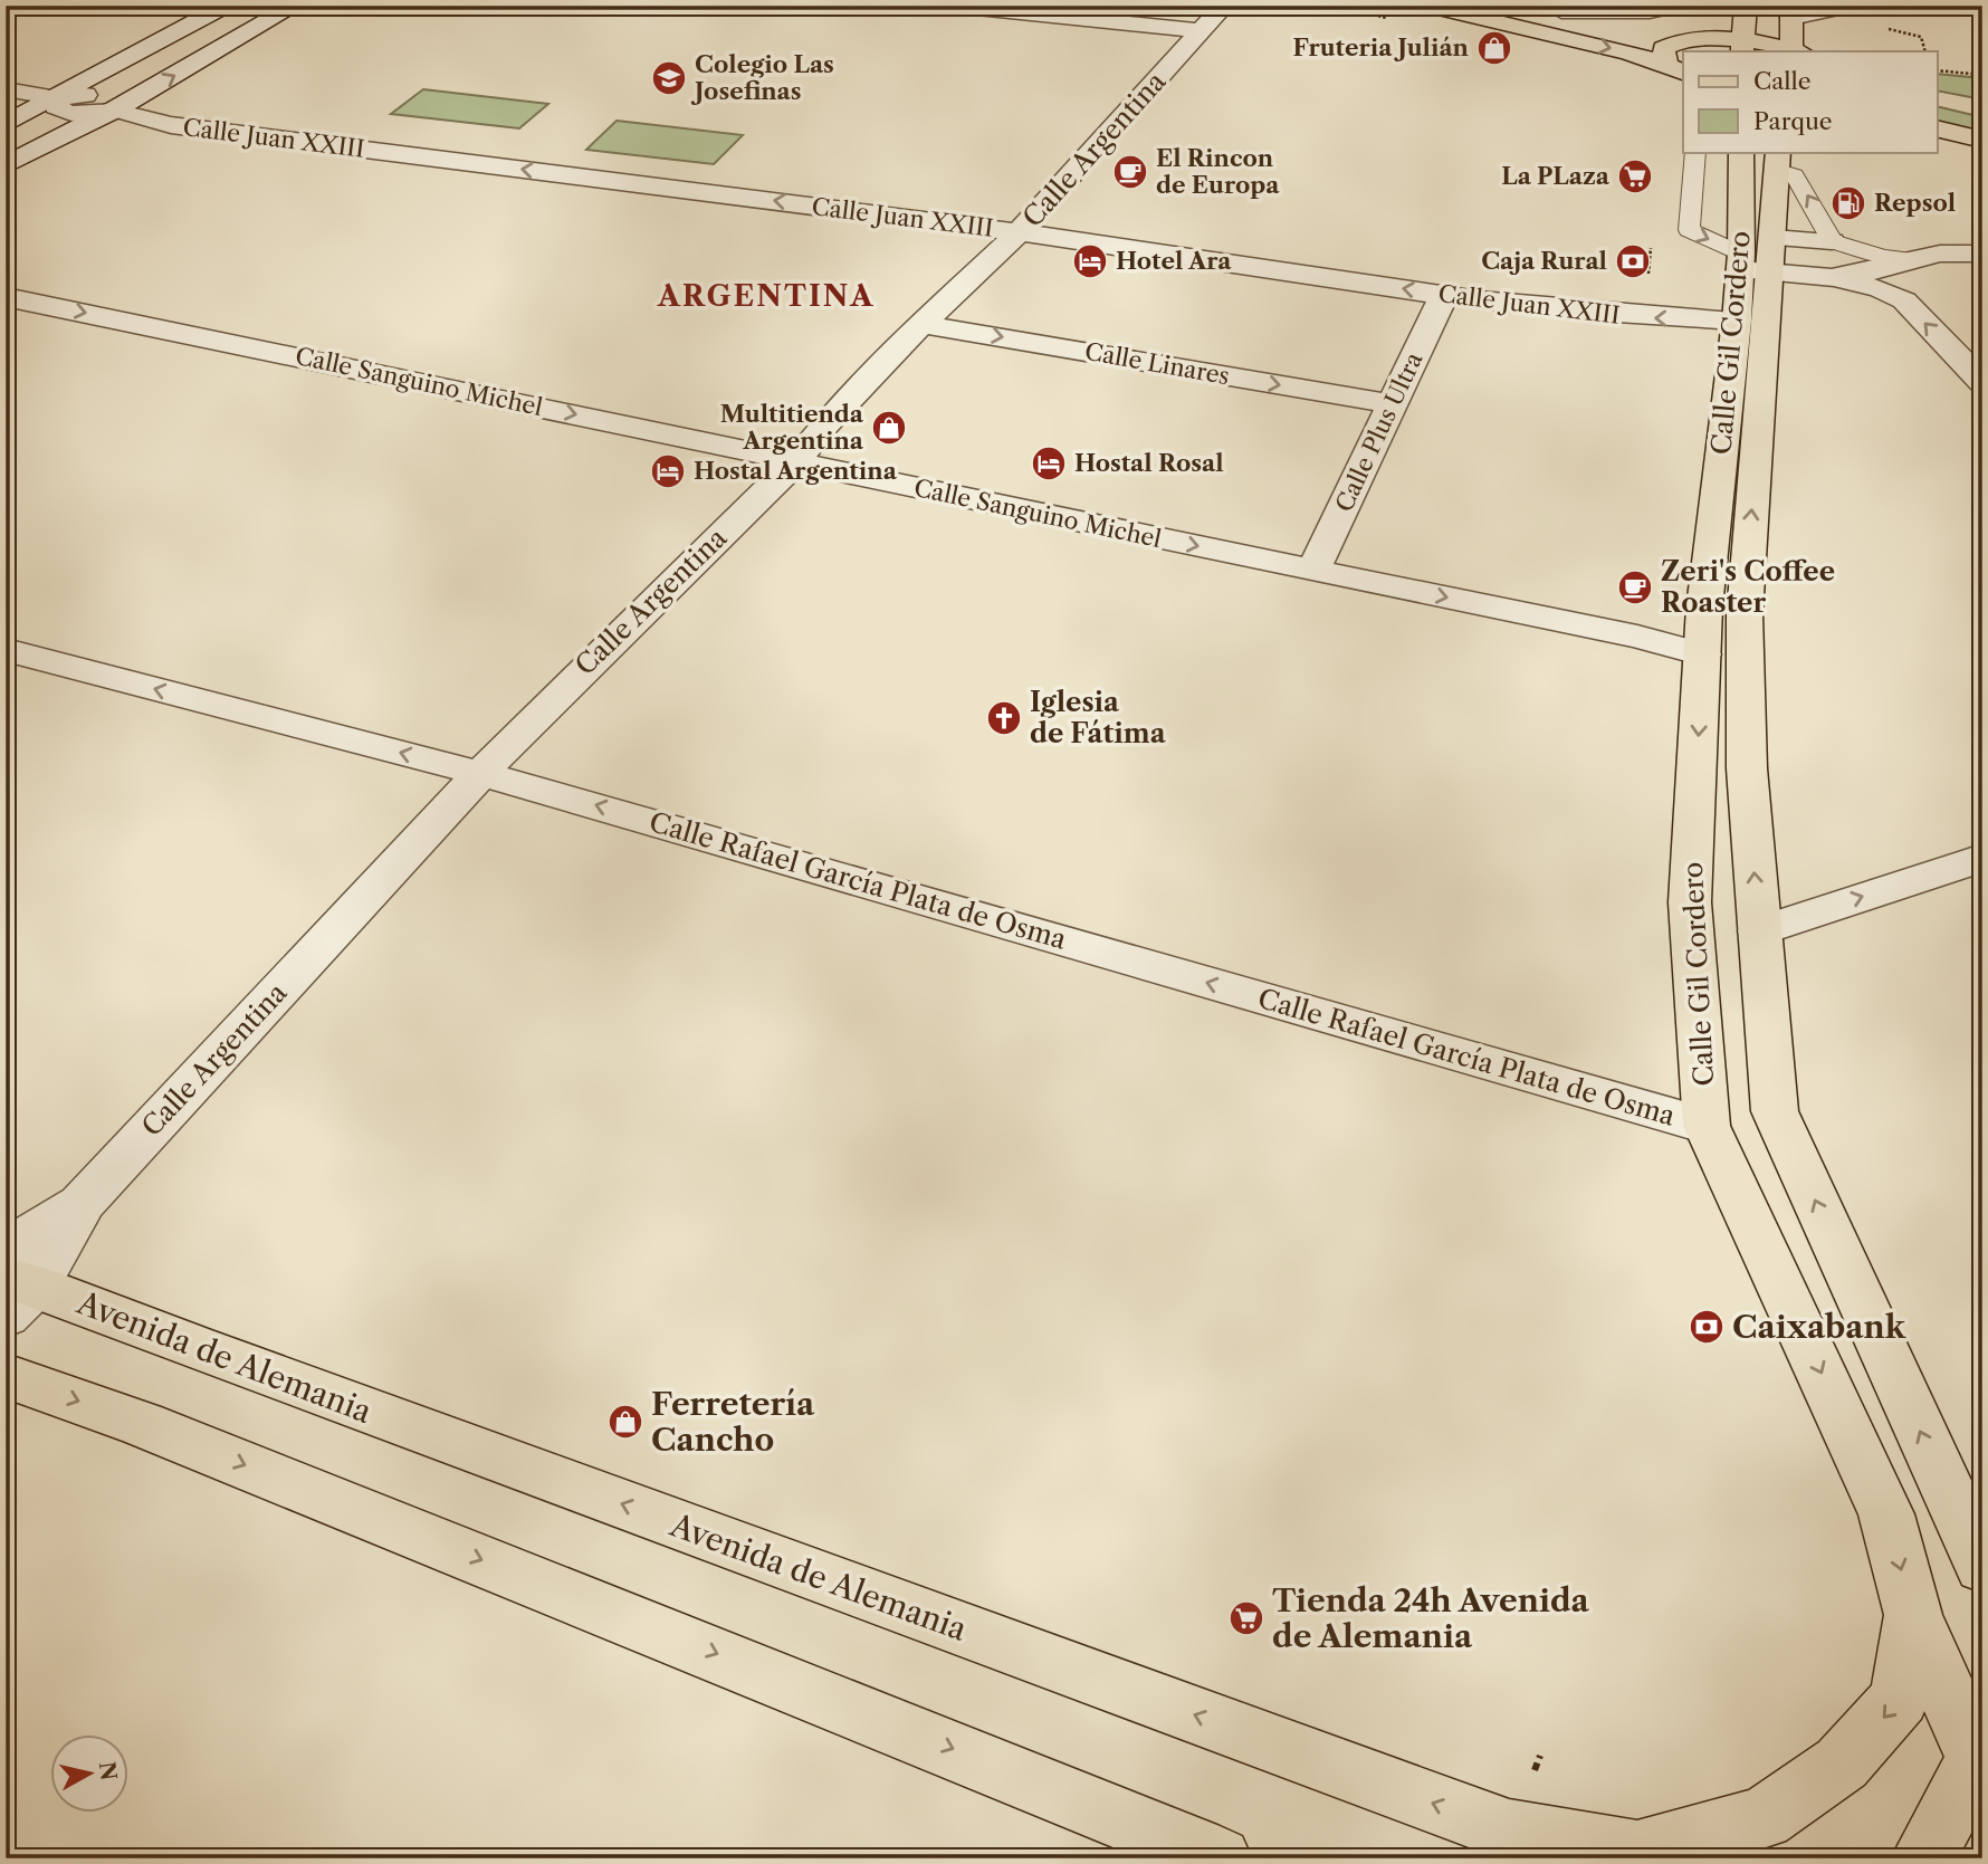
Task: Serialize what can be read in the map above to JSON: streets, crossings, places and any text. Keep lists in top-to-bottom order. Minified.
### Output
{"streets":{"main road":["Calle Gil Cordero","Avenida de Alemania"],"street":["Calle Juan XXIII","Calle Argentina","Calle Linares","Calle Sanguino Michel","Calle Plus Ultra","Calle Rafael García Plata de Osma"]},"crossings":[["Calle Juan XXIII","Calle Argentina"],["Calle Juan XXIII","Calle Gil Cordero"],["Calle Juan XXIII","Calle Plus Ultra"],["Calle Argentina","Calle Linares"],["Calle Argentina","Calle Sanguino Michel"],["Calle Argentina","Calle Rafael García Plata de Osma"],["Calle Argentina","Avenida de Alemania"],["Calle Gil Cordero","Calle Sanguino Michel"],["Calle Gil Cordero","Calle Rafael García Plata de Osma"],["Calle Linares","Calle Plus Ultra"],["Calle Sanguino Michel","Calle Plus Ultra"]],"one_way":["Calle Juan XXIII","Calle Sanguino Michel","Calle Rafael García Plata de Osma"],"districts":["ARGENTINA"],"places":{"shop":["Fruteria Julián","Multitienda Argentina","Ferretería Cancho"],"school or university":["Colegio Las Josefinas"],"cafe":["El Rincon de Europa","Zeri's Coffee Roaster"],"supermarket":["La PLaza","Tienda 24h Avenida de Alemania"],"fuel station":["Repsol"],"hotel":["Hotel Ara","Hostal Rosal","Hostal Argentina"],"bank":["Caja Rural","Caixabank"],"church":["Iglesia de Fátima"]},"legend":["Calle","Parque"],"north":"right"}
